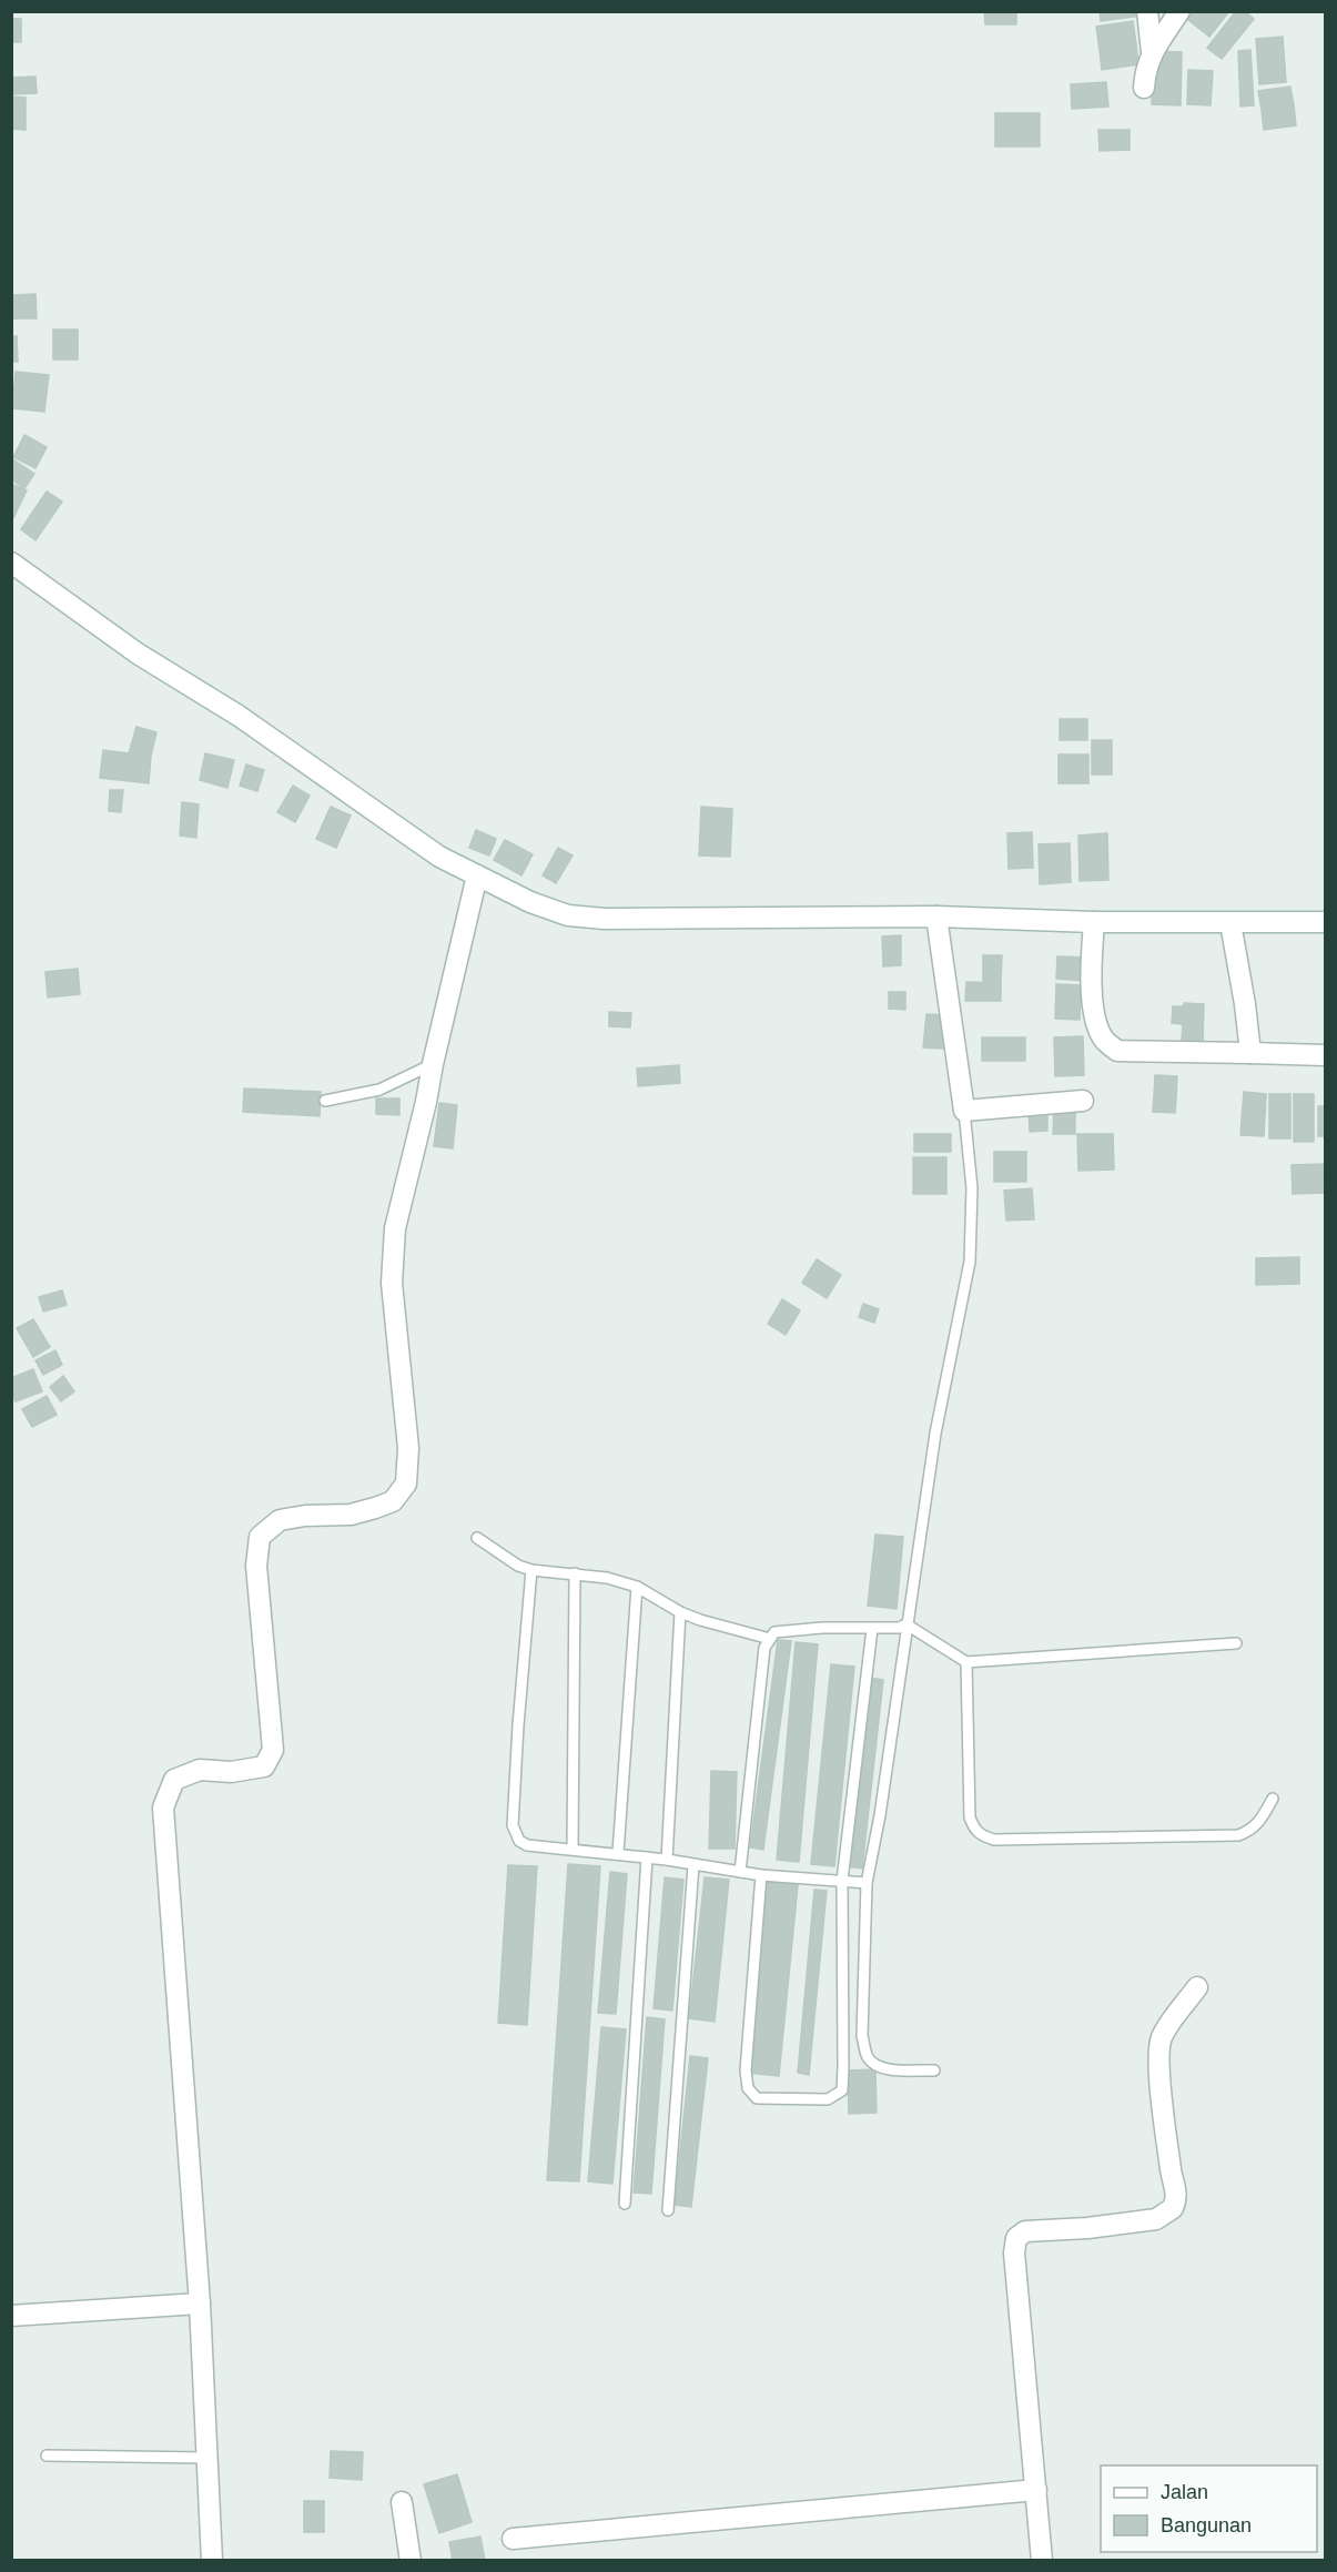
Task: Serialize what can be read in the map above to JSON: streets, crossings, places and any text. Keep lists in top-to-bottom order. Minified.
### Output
{"legend":["Jalan","Bangunan"]}
